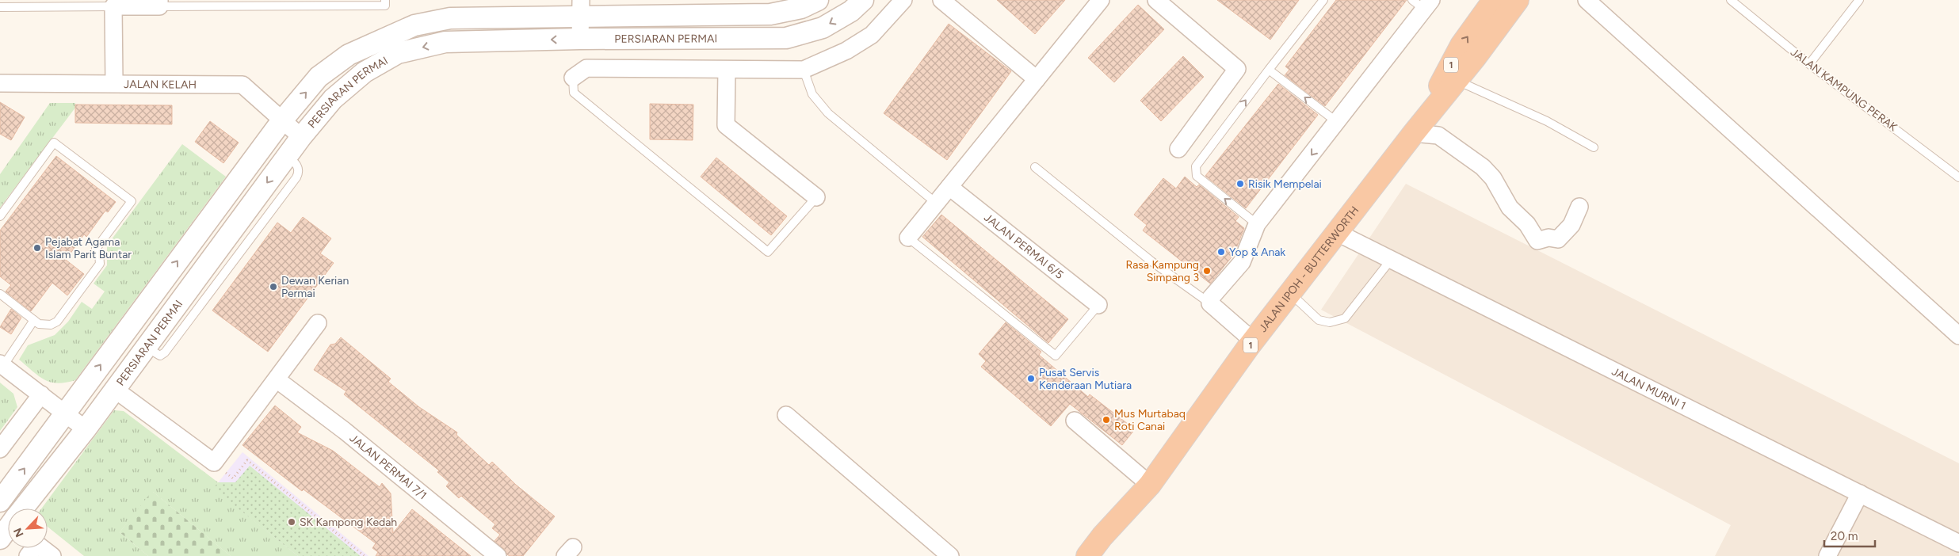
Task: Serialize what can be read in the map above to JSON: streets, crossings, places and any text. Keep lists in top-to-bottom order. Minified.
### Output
{"streets":{"highway":["1","JALAN IPOH - BUTTERWORTH"],"street":["PERSIARAN PERMAI","JALAN KELAH","JALAN PERMAI 6/5","JALAN MURNI 1","JALAN PERMAI 7/1"],"lane":["JALAN KAMPUNG PERAK"]},"crossings":[["PERSIARAN PERMAI","JALAN KELAH"],["JALAN IPOH - BUTTERWORTH","JALAN MURNI 1"]],"places":["Risik Mempelai","Pejabat Agama Islam Parit Buntar","Yop & Anak","Rasa Kampung Simpang 3","Dewan Kerian Permai","Pusat Servis Kenderaan Mutiara","Mus Murtabaq Roti Canai","SK Kampong Kedah"],"scale_bar":"20 m","north":"bottom left"}
